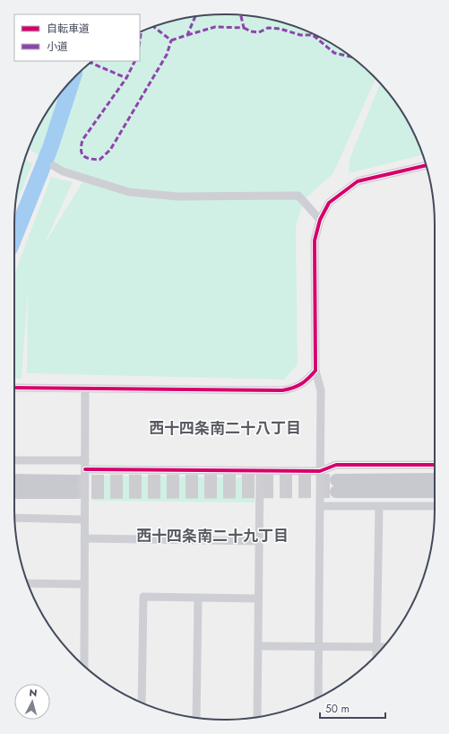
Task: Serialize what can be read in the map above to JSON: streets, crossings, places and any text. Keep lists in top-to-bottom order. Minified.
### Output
{"districts":["西十四条南二十八丁目","西十四条南二十九丁目"],"legend":["自転車道","小道"],"scale_bar":"50 m","north":"top"}
